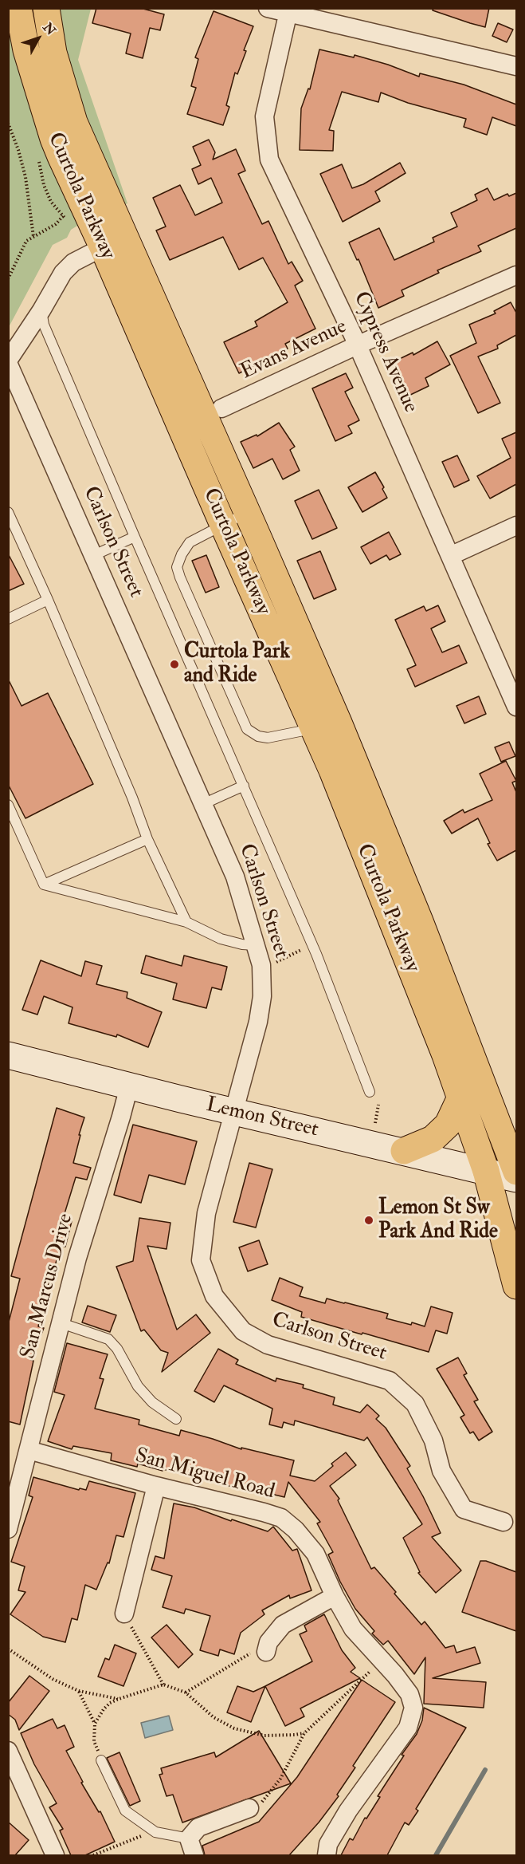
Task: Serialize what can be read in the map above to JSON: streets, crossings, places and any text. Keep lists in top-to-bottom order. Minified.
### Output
{"streets":{"main road":["Curtola Parkway"],"street":["Evans Avenue","Cypress Avenue","Carlson Street","Lemon Street","San Marcus Drive","San Miguel Road"]},"crossings":[["Curtola Parkway","Carlson Street"],["Curtola Parkway","Lemon Street"],["Evans Avenue","Cypress Avenue"],["Carlson Street","Lemon Street"],["Lemon Street","San Marcus Drive"],["San Marcus Drive","San Miguel Road"]],"places":["Curtola Park and Ride","Lemon St Sw Park And Ride"],"north":"top right"}
